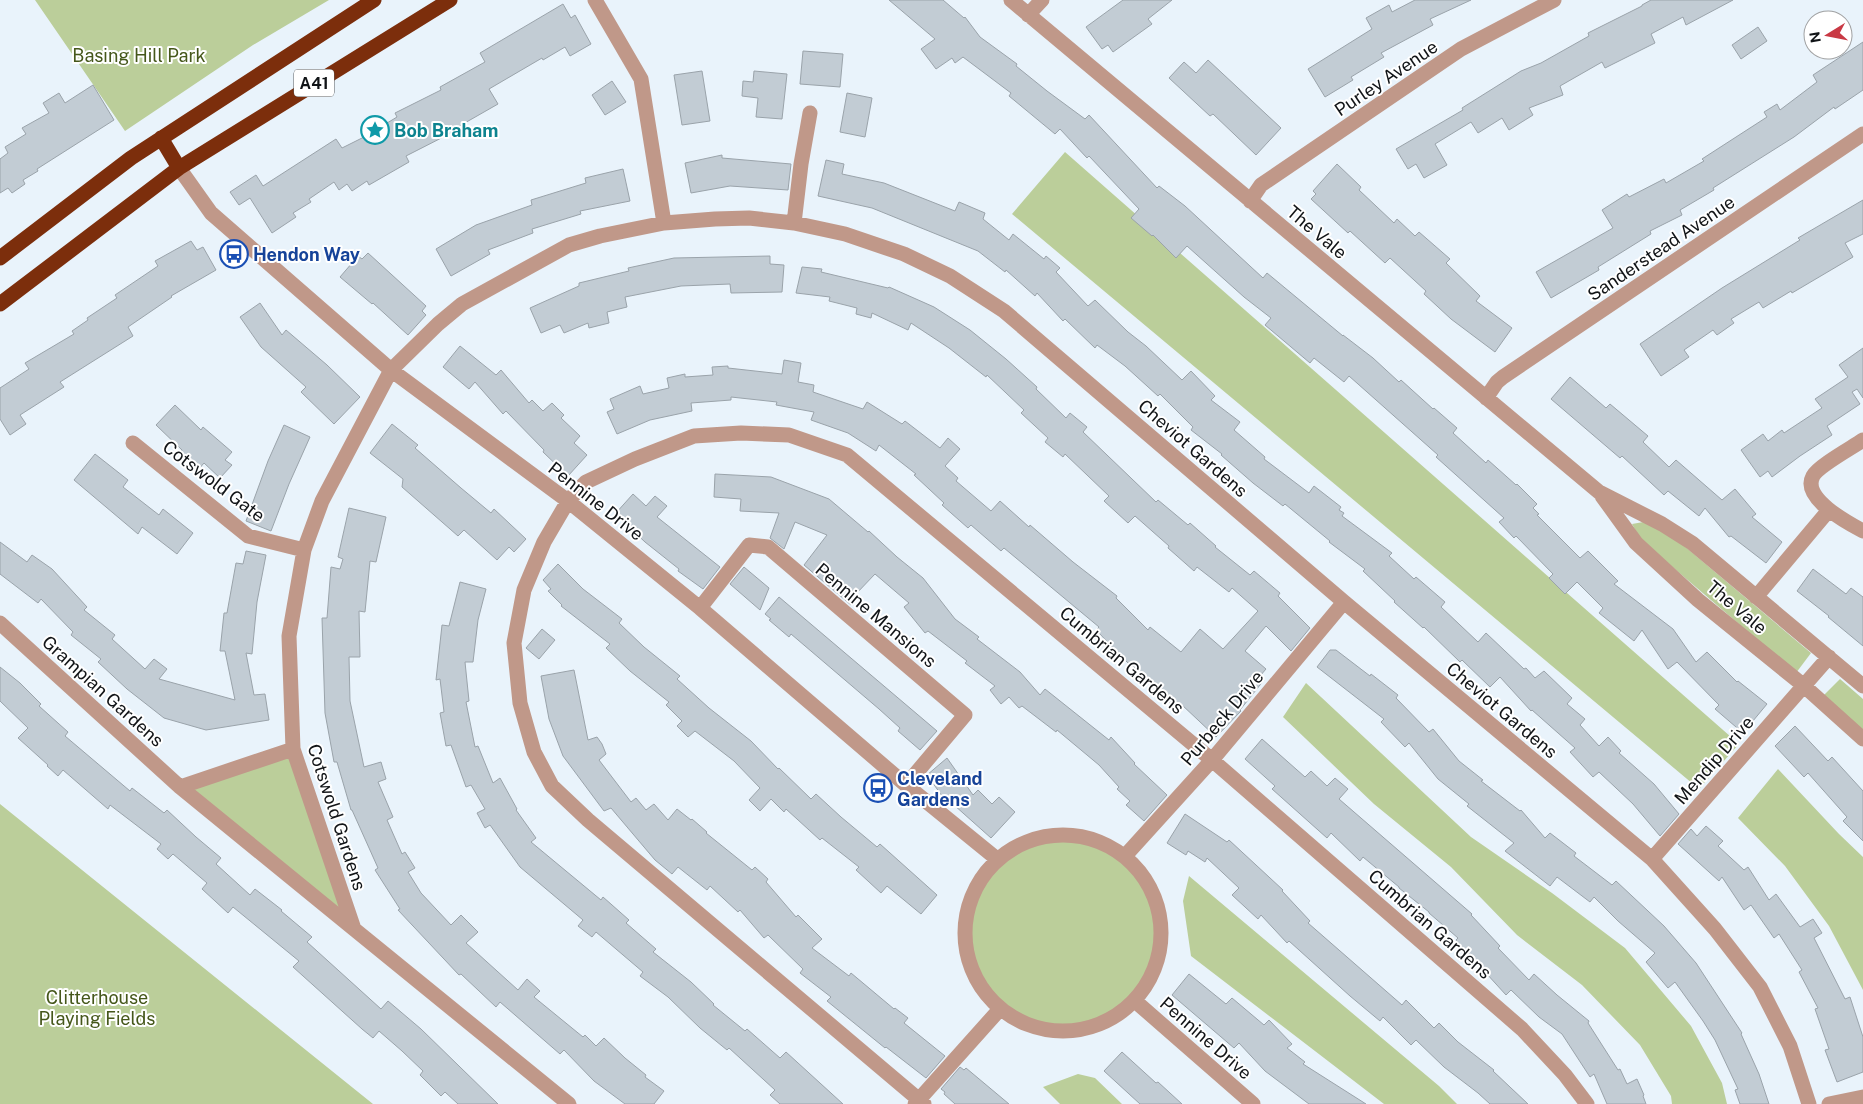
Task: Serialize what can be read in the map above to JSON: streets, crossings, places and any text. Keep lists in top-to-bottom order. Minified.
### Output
{"streets":{"highway":["A41"],"street":["Purley Avenue","The Vale","Sanderstead Avenue","Cheviot Gardens","Cotswold Gate","Pennine Drive","Pennine Mansions","Cumbrian Gardens","Grampian Gardens","Purbeck Drive","Mendip Drive","Cotswold Gardens"]},"crossings":[["Purley Avenue","The Vale"],["A41","Pennine Drive"],["The Vale","Sanderstead Avenue"],["The Vale","Mendip Drive"],["Cheviot Gardens","Pennine Drive"],["Cheviot Gardens","Purbeck Drive"],["Cheviot Gardens","Mendip Drive"],["Cheviot Gardens","Cotswold Gardens"],["Cotswold Gate","Cotswold Gardens"],["Pennine Drive","Pennine Mansions"],["Pennine Drive","Cumbrian Gardens"],["Pennine Drive","Cotswold Gardens"],["Cumbrian Gardens","Purbeck Drive"],["Grampian Gardens","Cotswold Gardens"]],"parks":["Basing Hill Park","Clitterhouse Playing Fields"],"places":{"place":["Bob Braham"],"bus stop":["Hendon Way","Cleveland Gardens"]},"north":"left"}
